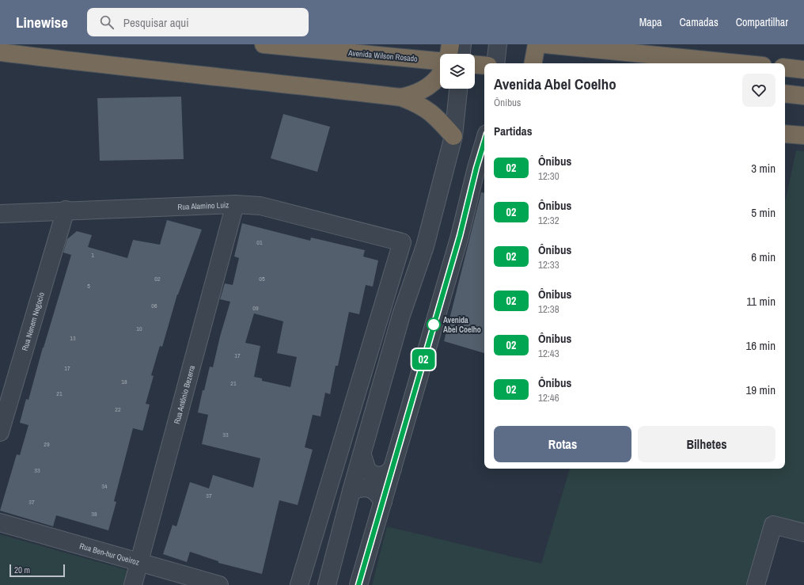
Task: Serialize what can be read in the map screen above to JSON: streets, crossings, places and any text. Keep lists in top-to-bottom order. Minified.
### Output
{"streets":{"highway":["Avenida Wilson Rosado"],"street":["Rua Alamino Luiz","Rua Nenem Negocio","Rua Antônio Bezerra","Rua Ben-hur Queiroz"]},"crossings":[["Rua Alamino Luiz","Rua Nenem Negocio"],["Rua Alamino Luiz","Rua Antônio Bezerra"],["Rua Antônio Bezerra","Rua Ben-hur Queiroz"]],"places":["Avenida Abel Coelho"],"lines":["bus line 02"],"house_numbers":["01","1","02","05","5","06","09","10","13","17","17","18","21","21","22","33","29","33","34","37","37","38"],"scale_bar":"20 m","page":{"header":"Linewise","search":"Pesquisar aqui","nav":["Mapa","Camadas","Compartilhar"],"on_map":"02","heading":[["Avenida Abel Coelho","Ônibus"],"Partidas"],"list":[{"mark":"02","name":"Ônibus","note":"12:30","value":"3 min"},{"mark":"02","name":"Ônibus","note":"12:32","value":"5 min"},{"mark":"02","name":"Ônibus","note":"12:33","value":"6 min"},{"mark":"02","name":"Ônibus","note":"12:38","value":"11 min"},{"mark":"02","name":"Ônibus","note":"12:43","value":"16 min"},{"mark":"02","name":"Ônibus","note":"12:46","value":"19 min"}],"buttons":["Rotas","Bilhetes"],"scale":"20 m"}}
